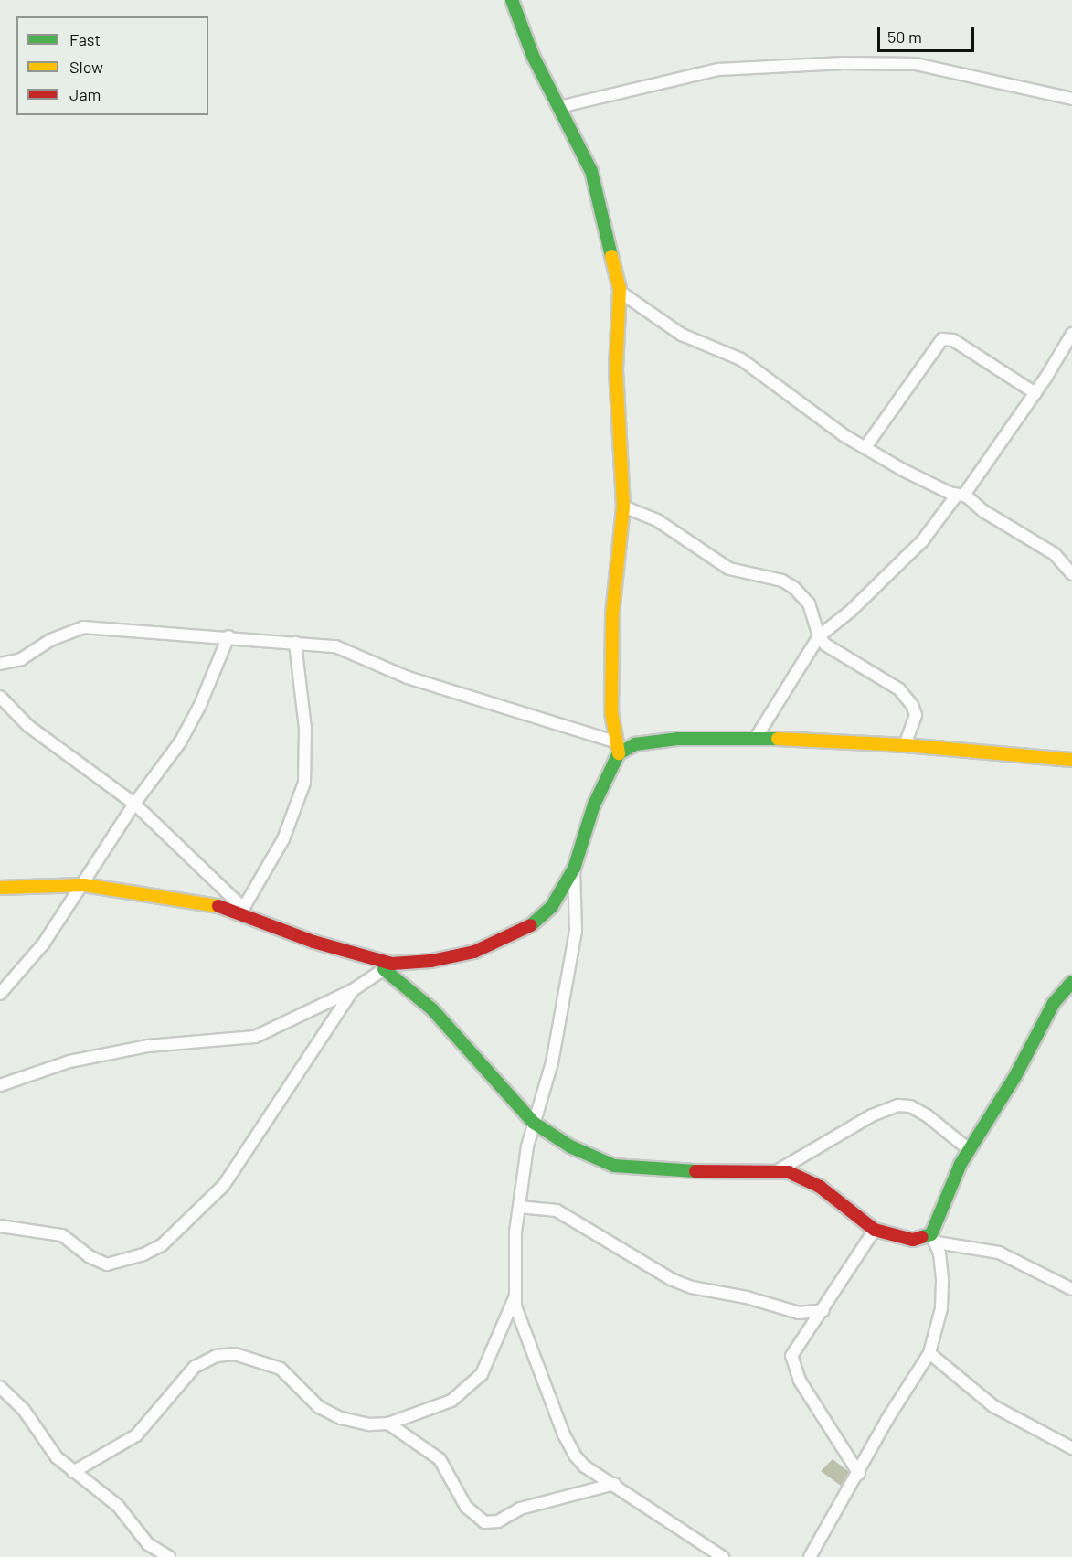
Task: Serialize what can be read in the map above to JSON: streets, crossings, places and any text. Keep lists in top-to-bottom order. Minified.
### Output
{"legend":["Fast","Slow","Jam"],"scale_bar":"50 m"}
